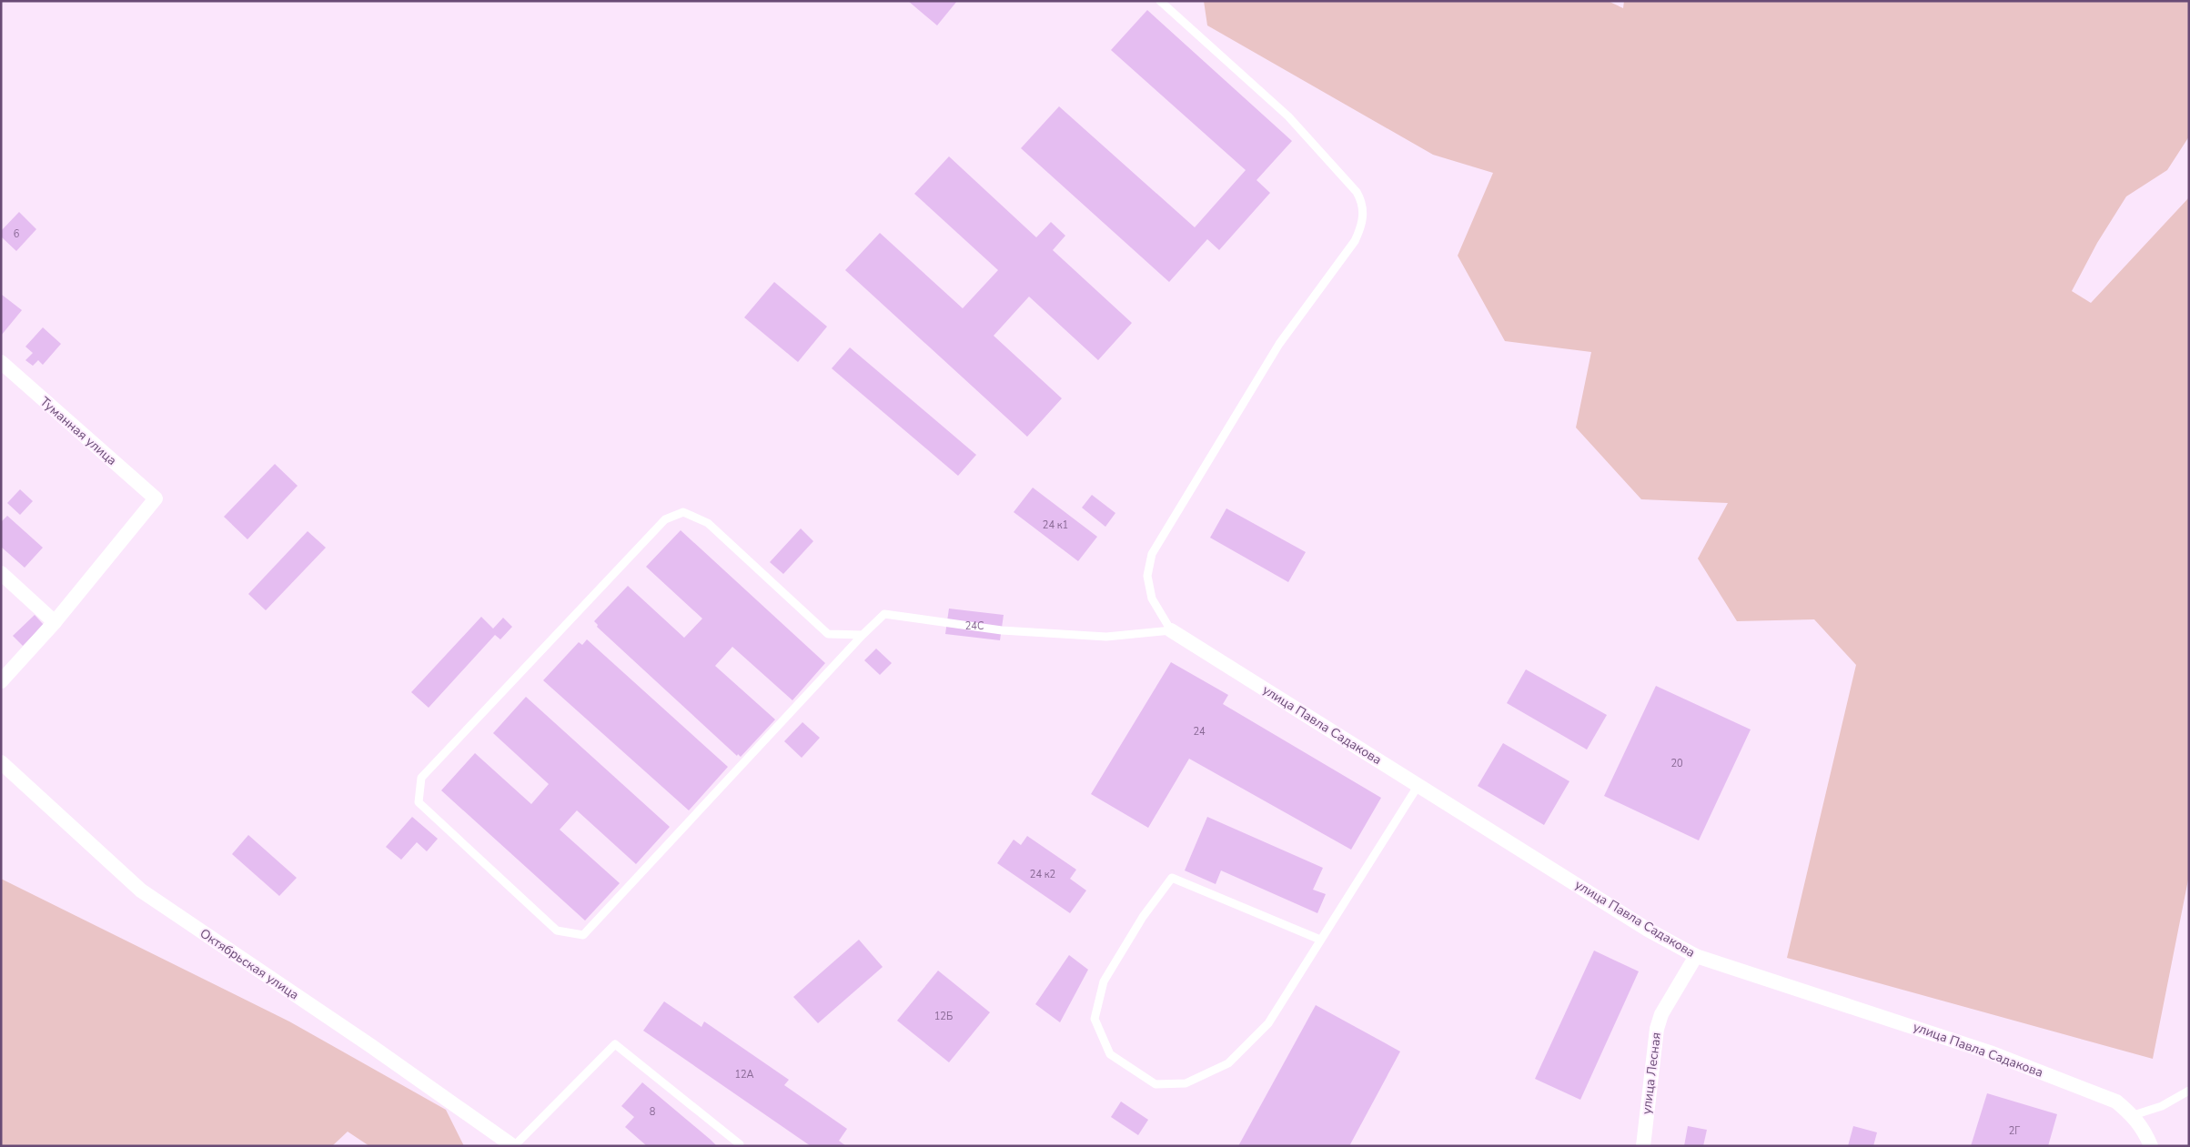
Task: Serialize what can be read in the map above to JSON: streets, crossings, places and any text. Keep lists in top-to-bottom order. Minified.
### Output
{"streets":{"street":["Туманная улица","улица Павла Садакова","Октябрьская улица","улица Лесная"]},"crossings":[["улица Павла Садакова","улица Лесная"]],"house_numbers":["6","24 к1","24С","24","20","24 к2","12Б","12А","8","2Г"]}
